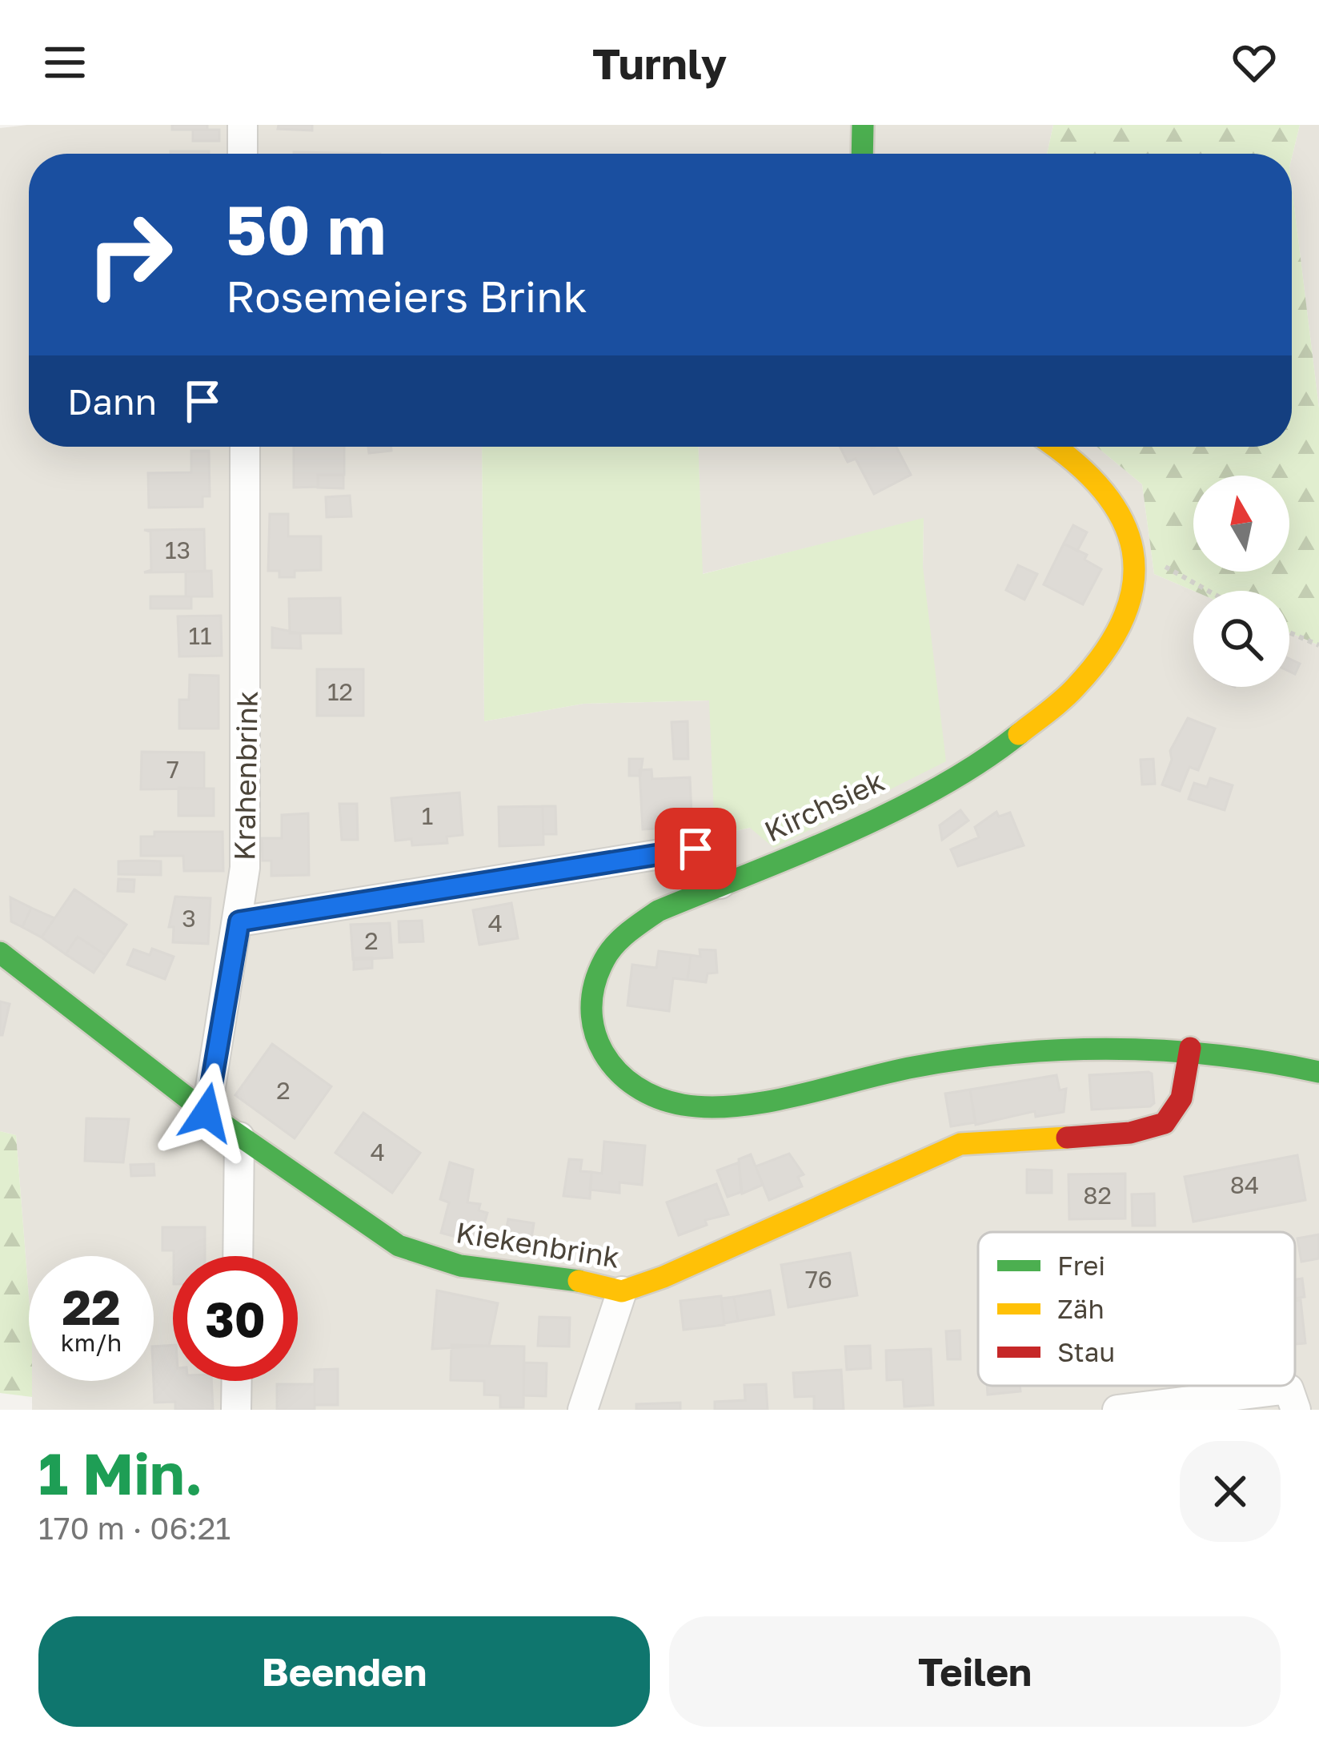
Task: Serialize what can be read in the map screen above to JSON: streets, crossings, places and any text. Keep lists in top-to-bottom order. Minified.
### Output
{"streets":{"main road":["Kirchsiek","Kiekenbrink"],"street":["Krahenbrink"]},"crossings":[["Krahenbrink","Kiekenbrink"],["Kirchsiek","Kiekenbrink"]],"house_numbers":["13","11","12","7","1","3","4","2","2","4","84","82","76"],"legend":["Frei","Zäh","Stau"],"north":"top","page":{"header":"Turnly","turn":["50 m","Rosemeiers Brink"],"then":"Dann","speed":"22 km/h","limit":"30","heading":["1 Min.","170 m · 06:21"],"buttons":["Beenden","Teilen"]}}
